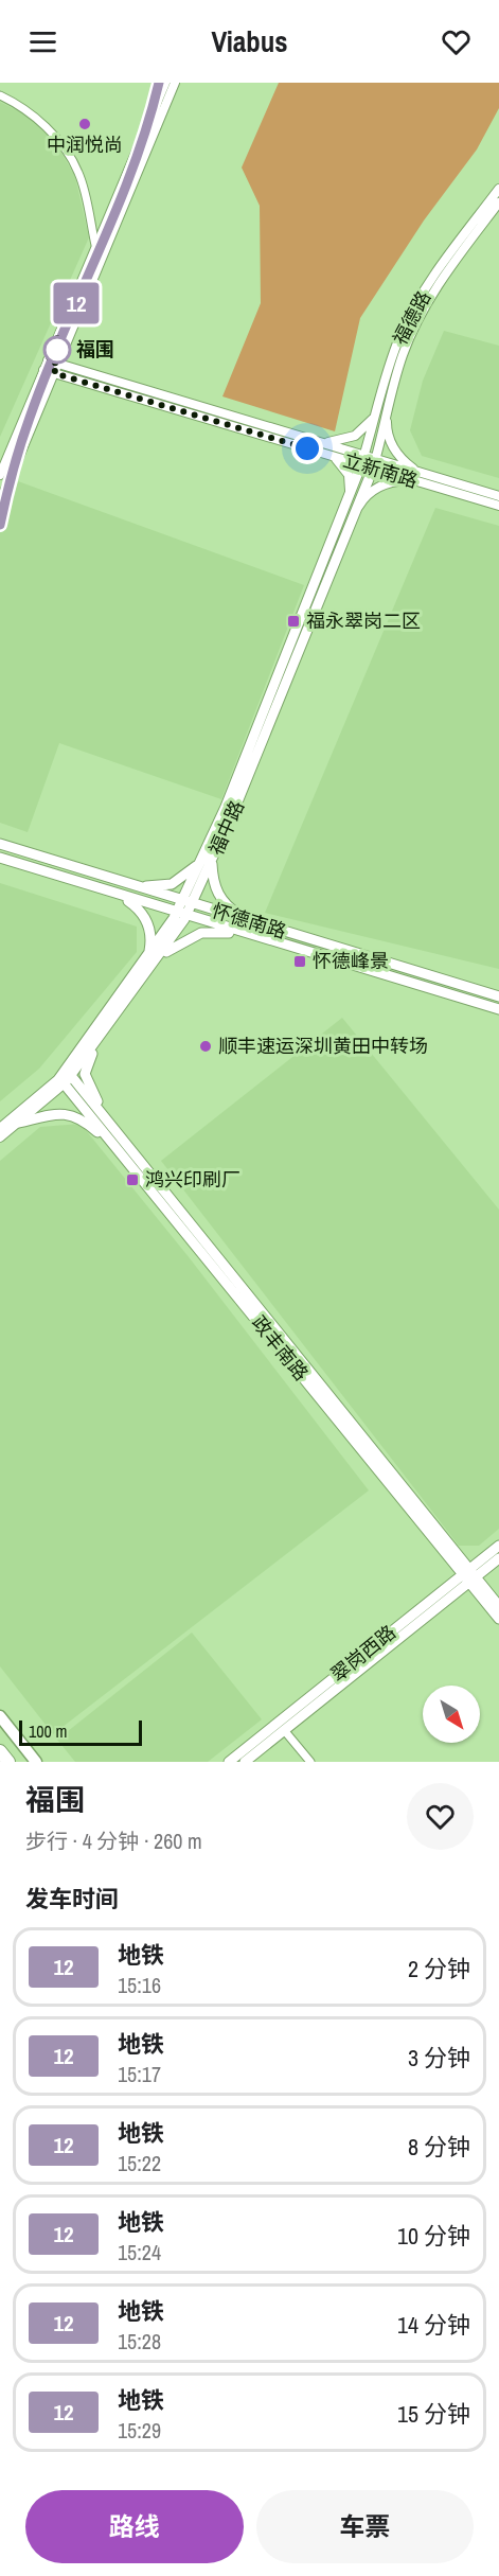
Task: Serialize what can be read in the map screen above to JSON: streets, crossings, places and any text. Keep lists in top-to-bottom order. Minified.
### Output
{"streets":{"main road":["福中路","怀德南路","政丰南路","翠岗西路"],"street":["福德路","立新南路"]},"crossings":[["福德路","立新南路"],["福德路","福中路"],["立新南路","福中路"],["福中路","怀德南路"],["福中路","政丰南路"],["政丰南路","翠岗西路"]],"places":{"other":["中润悦尚","福围","顺丰速运深圳黄田中转场"],"transit":["福永翠岗二区","怀德峰景","鸿兴印刷厂"]},"lines":["metro line 12"],"scale_bar":"100 m","north":"bottom right","page":{"header":"Viabus","on_map":"12","scale":"100 m","heading":[["福围","步行 · 4 分钟 · 260 m"],"发车时间"],"list":[{"mark":"12","name":"地铁","note":"15:16","value":"2 分钟"},{"mark":"12","name":"地铁","note":"15:17","value":"3 分钟"},{"mark":"12","name":"地铁","note":"15:22","value":"8 分钟"},{"mark":"12","name":"地铁","note":"15:24","value":"10 分钟"},{"mark":"12","name":"地铁","note":"15:28","value":"14 分钟"},{"mark":"12","name":"地铁","note":"15:29","value":"15 分钟"}],"buttons":["路线","车票"]}}
